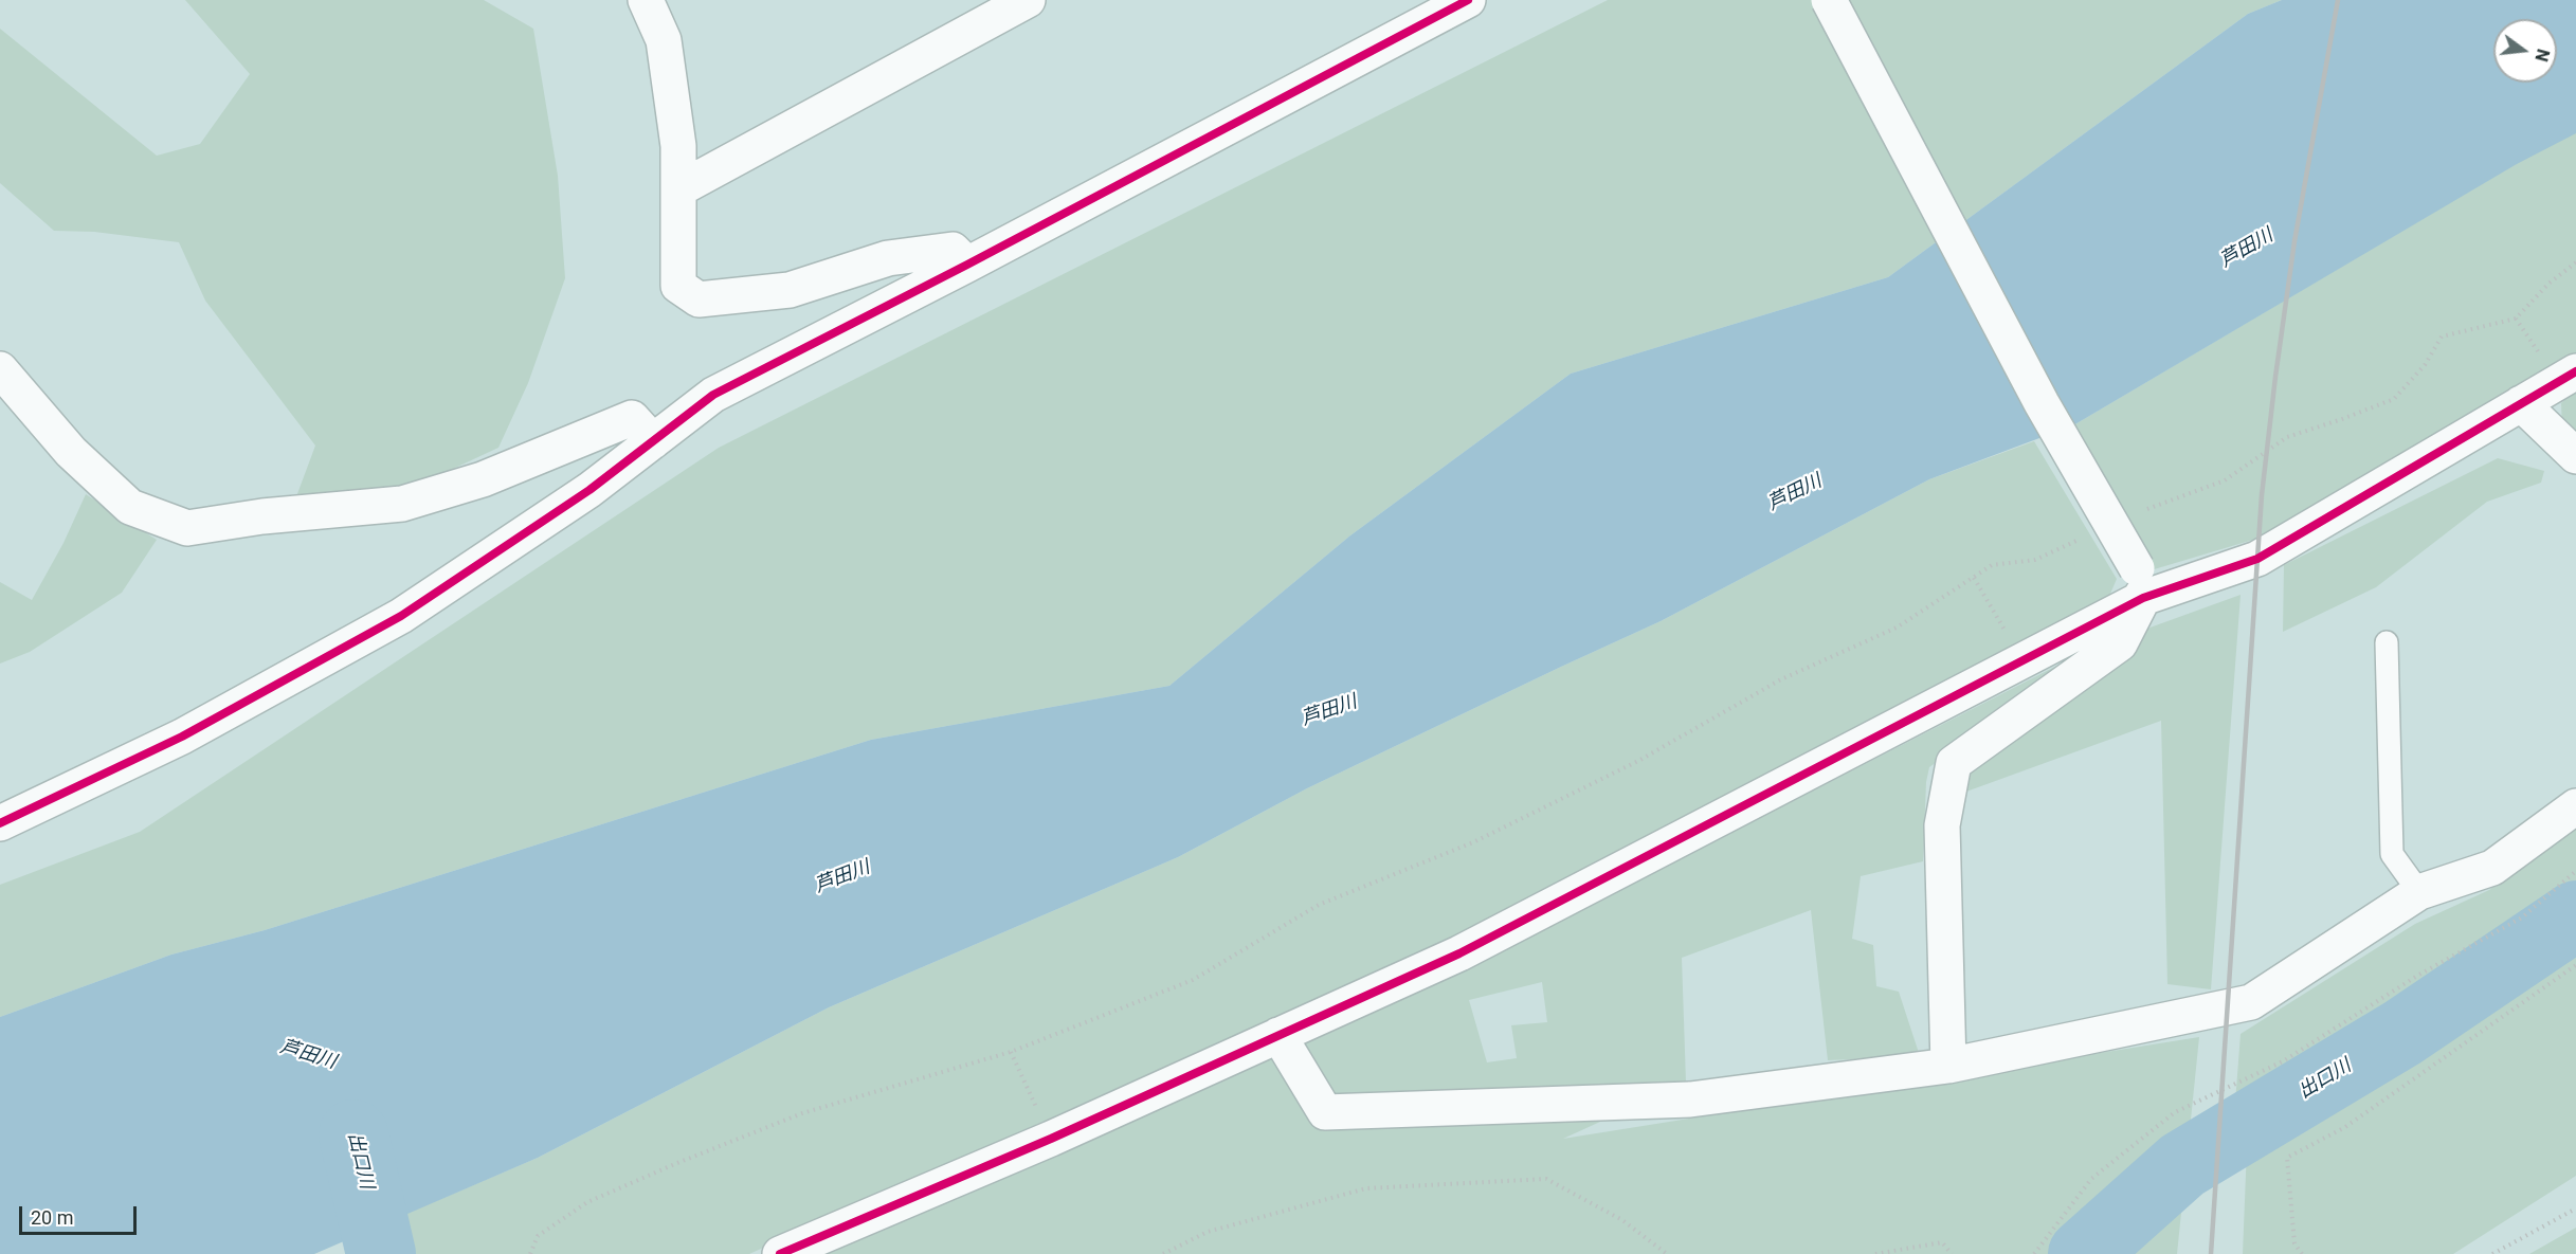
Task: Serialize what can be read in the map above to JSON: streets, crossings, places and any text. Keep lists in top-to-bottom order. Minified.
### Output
{"water":["芦田川","出口川"],"scale_bar":"20 m","north":"right"}
